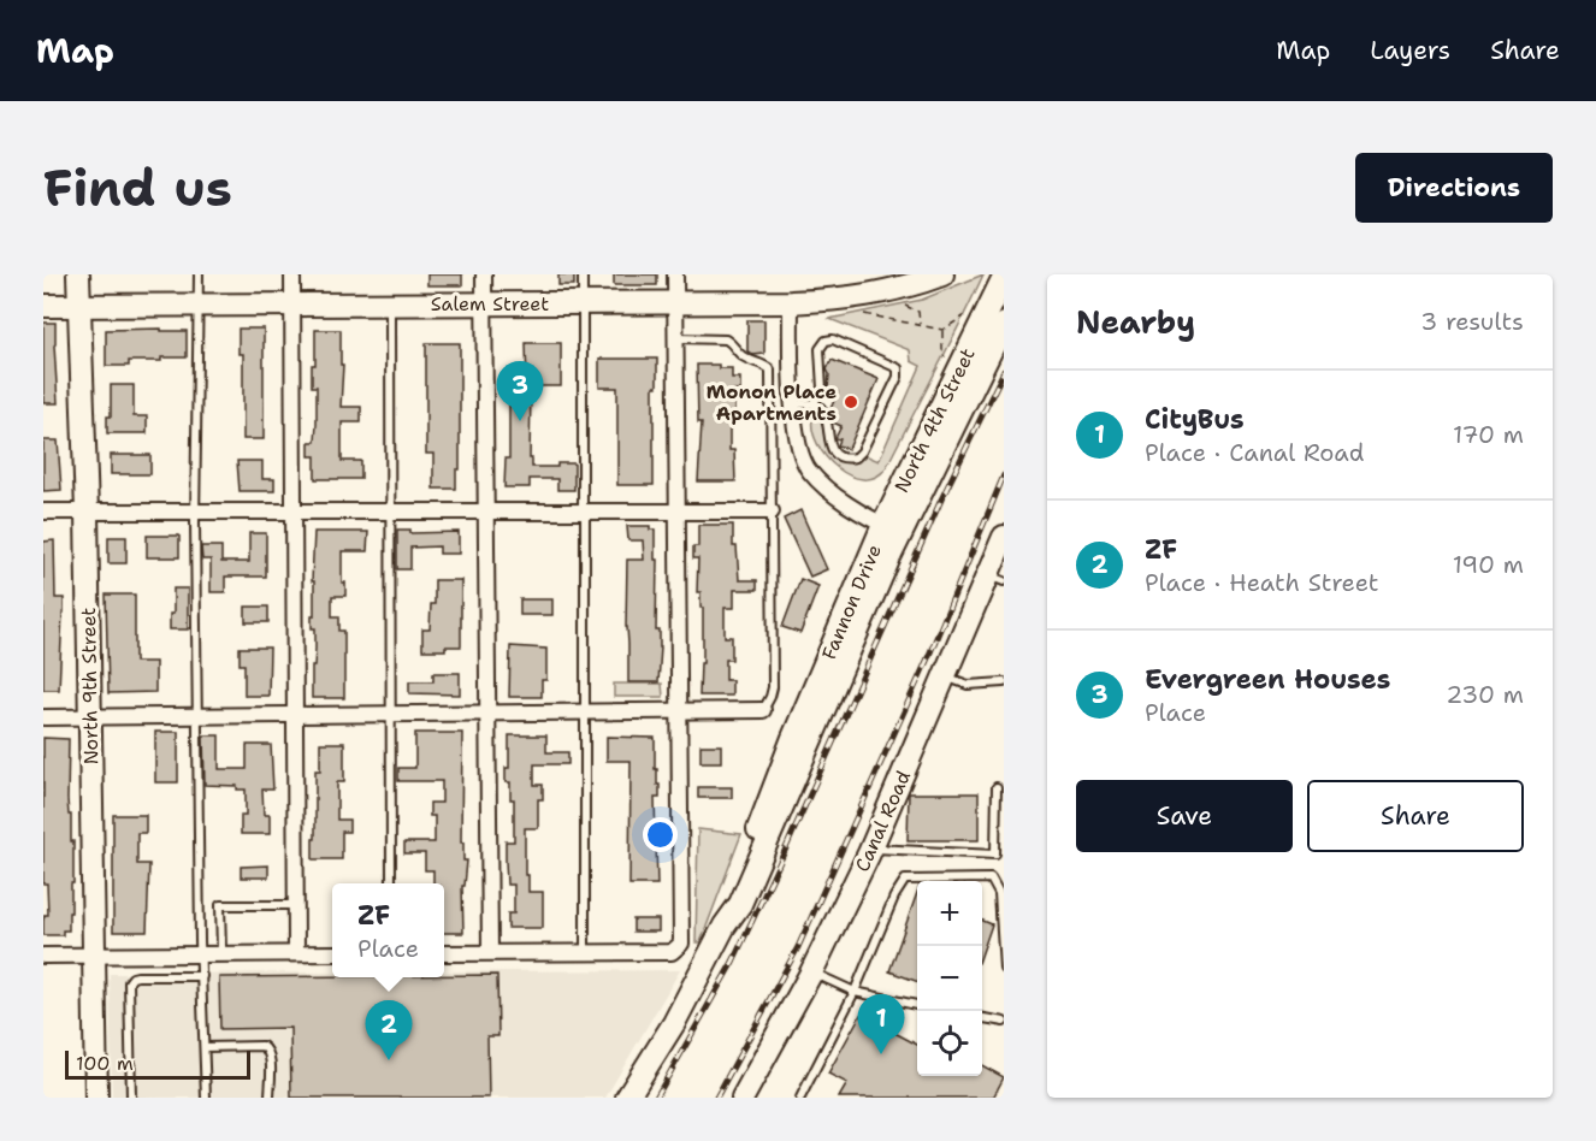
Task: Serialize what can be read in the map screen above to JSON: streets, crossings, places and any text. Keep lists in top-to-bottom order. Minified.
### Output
{"streets":{"main road":["Salem Street","North 4th Street","Fannon Drive","North 9th Street","Canal Road"]},"crossings":[["Salem Street","Fannon Drive"],["Salem Street","North 9th Street"],["North 4th Street","Fannon Drive"]],"places":["Monon Place Apartments"],"scale_bar":"100 m","page":{"header":"Map","nav":["Map","Layers","Share"],"buttons":["Directions",["Save","Share"]],"title":"Find us","heading":["Nearby","3 results"],"pins":["3","1","2"],"list":[{"mark":"1","name":"CityBus","note":"Place · Canal Road","value":"170 m"},{"mark":"2","name":"ZF","note":"Place · Heath Street","value":"190 m"},{"mark":"3","name":"Evergreen Houses","note":"Place","value":"230 m"}],"map_buttons":["+","−"],"popup":["ZF","Place"],"scale":"100 m"}}
